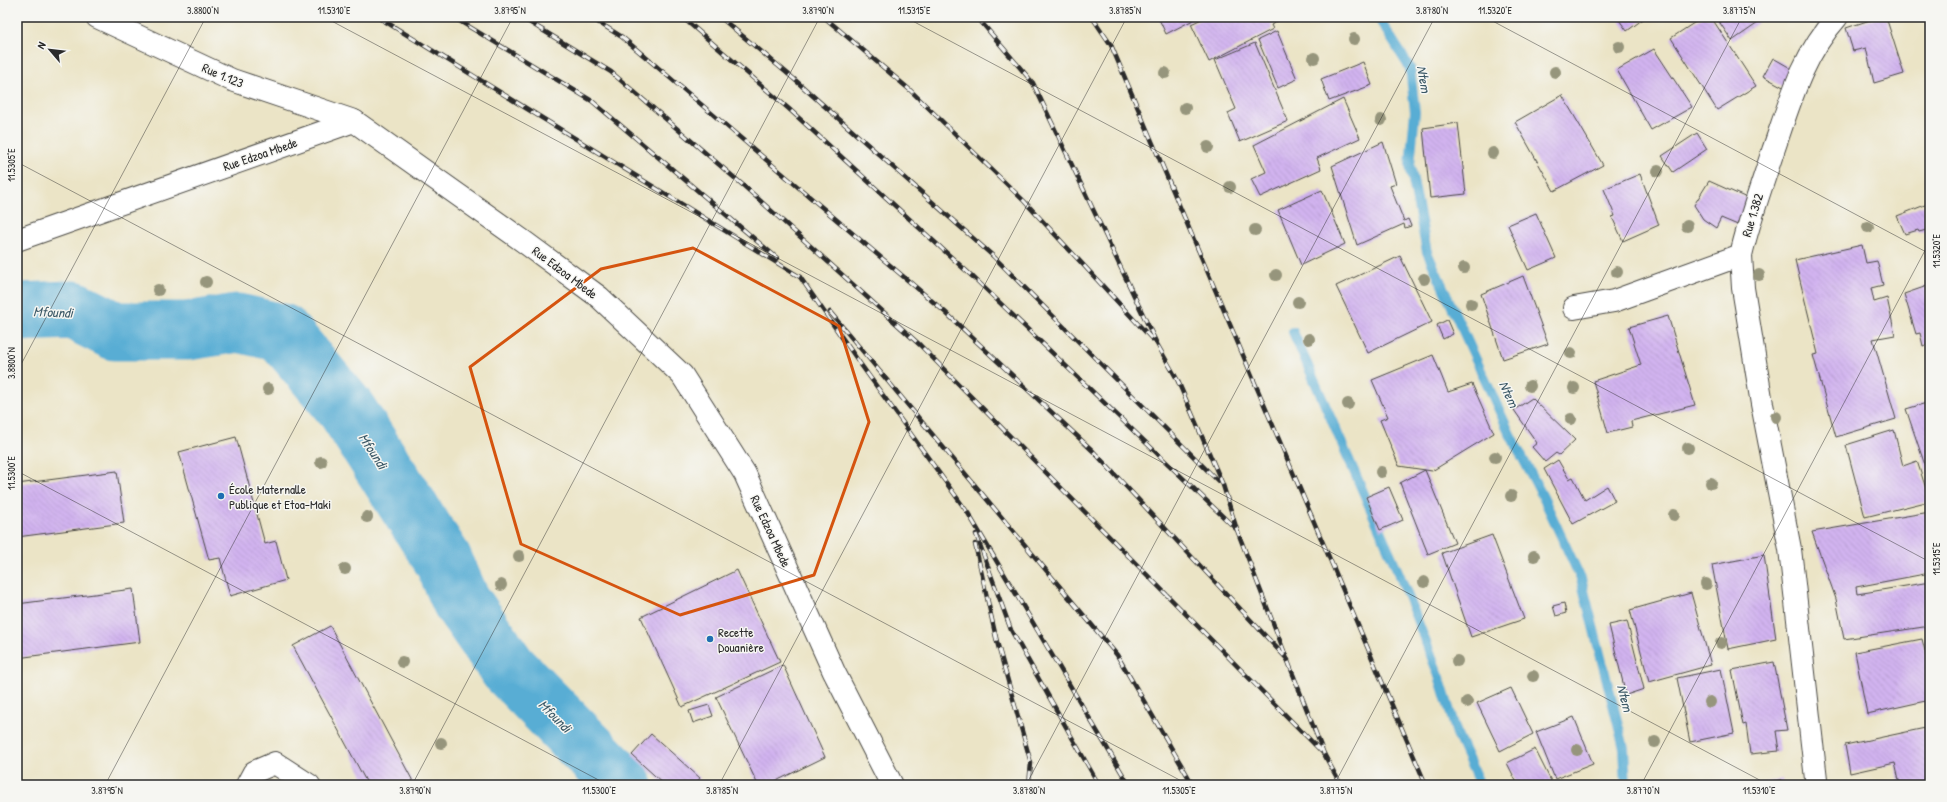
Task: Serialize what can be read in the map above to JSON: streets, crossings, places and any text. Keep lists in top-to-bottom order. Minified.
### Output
{"streets":{"street":["Rue 1.123","Rue Edzoa Mbede","Rue 1.382"]},"crossings":[["Rue 1.123","Rue Edzoa Mbede"]],"water":["Ntem","Mfoundi"],"places":["École Maternalle Publique et Etoa-Maki","Recette Douanière"],"north":"top left","coordinates":["3.8800°N","11.5310°E","3.8795°N","3.8790°N","11.5315°E","3.8785°N","3.8780°N","11.5320°E","3.8775°N","11.5305°E","11.5300°E","3.8770°N"]}
